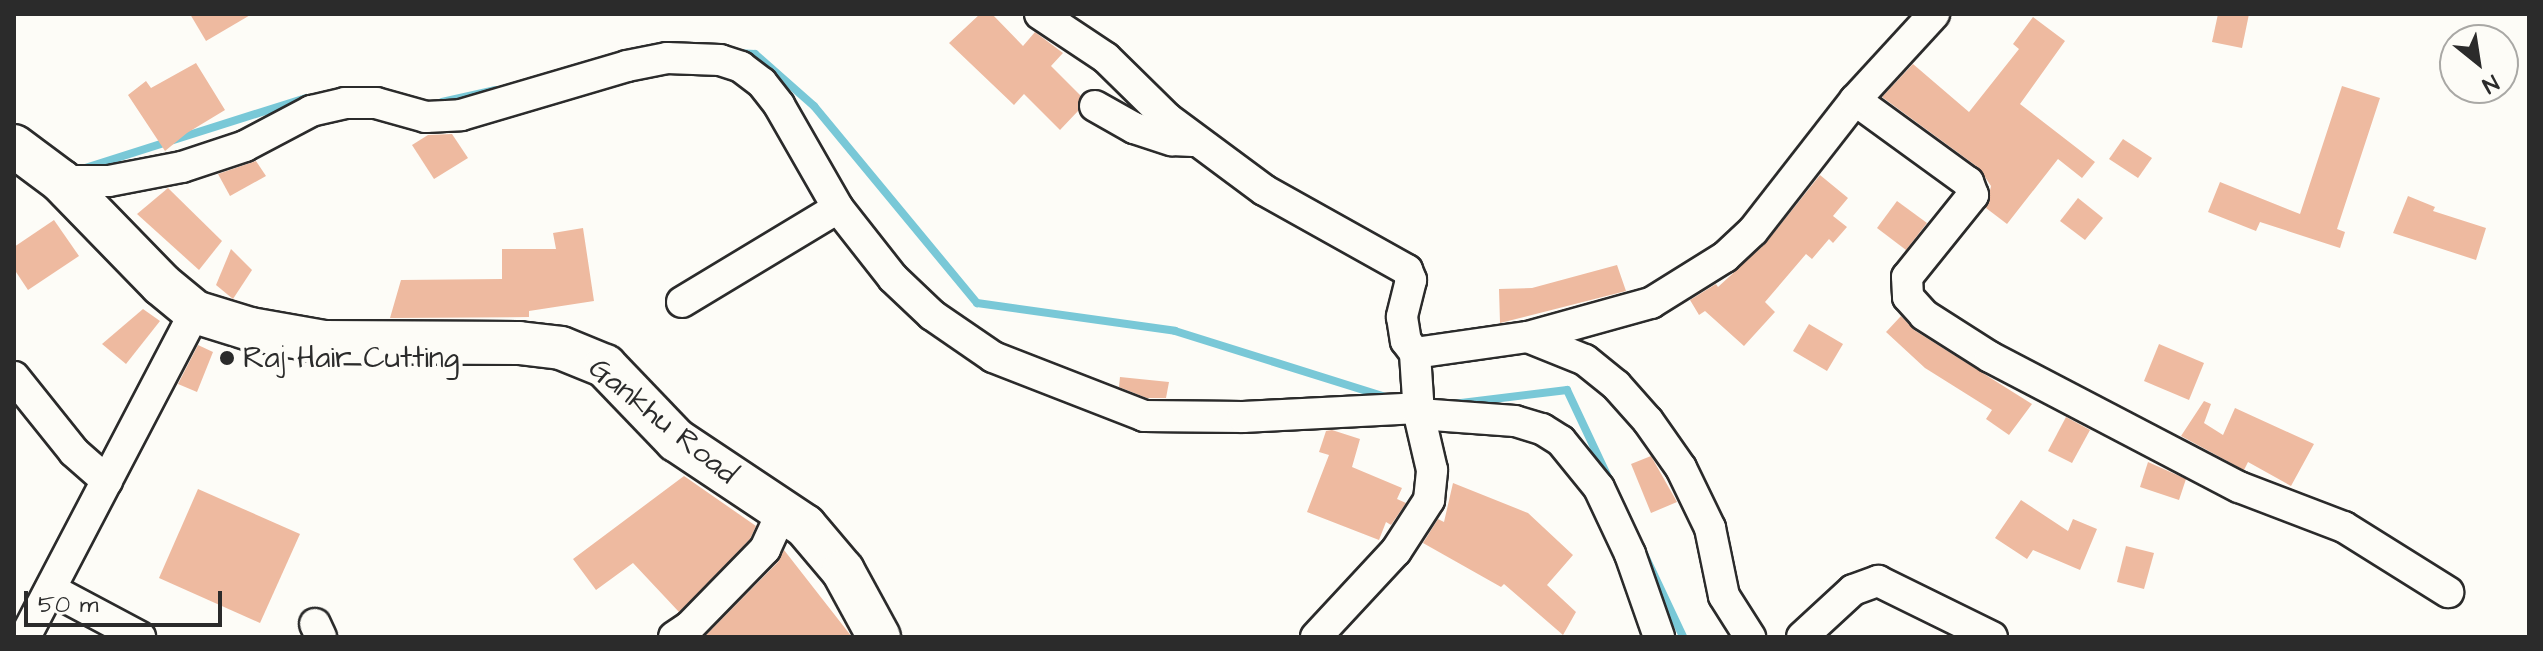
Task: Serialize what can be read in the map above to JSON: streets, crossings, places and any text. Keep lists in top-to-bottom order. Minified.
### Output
{"streets":{"main road":["Gankhu Road"]},"places":["Raj Hair Cutting"],"scale_bar":"50 m","north":"bottom right"}
